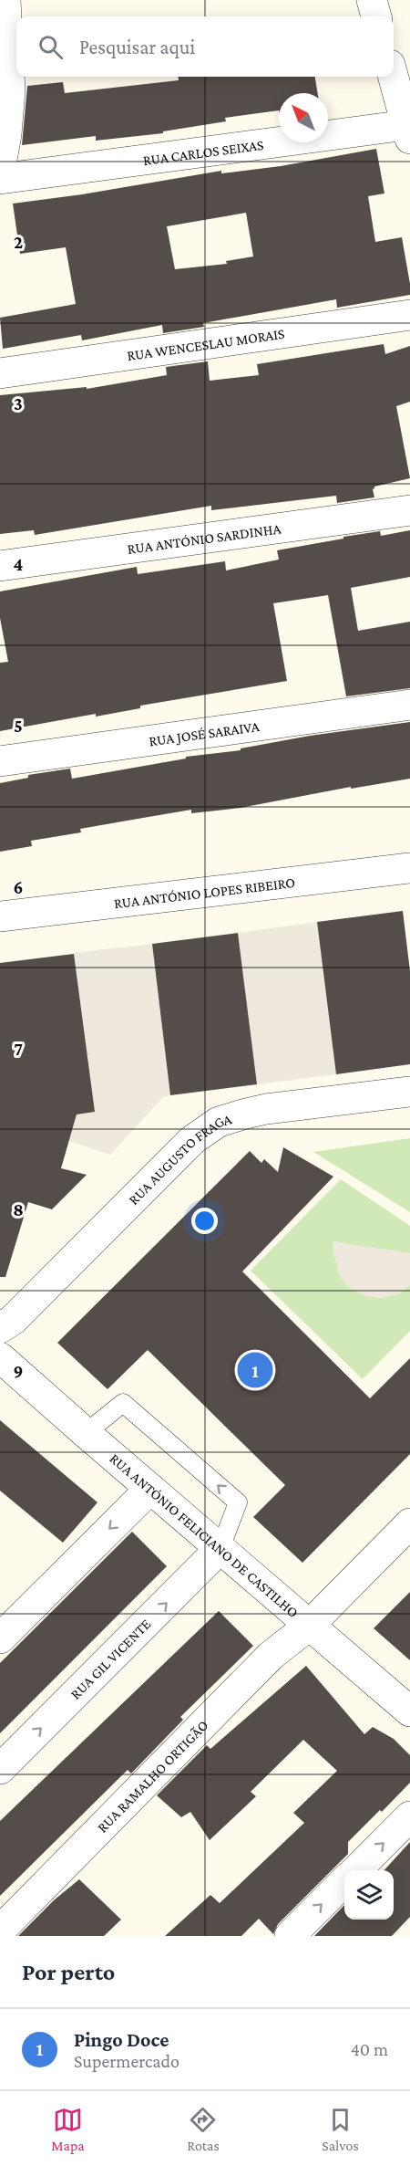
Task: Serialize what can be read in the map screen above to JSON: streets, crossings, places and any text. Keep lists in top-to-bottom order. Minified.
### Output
{"streets":{"street":["RUA CARLOS SEIXAS","RUA WENCESLAU MORAIS","RUA ANTÓNIO SARDINHA","RUA JOSÉ SARAIVA","RUA ANTÓNIO LOPES RIBEIRO","RUA AUGUSTO FRAGA","RUA ANTÓNIO FELICIANO DE CASTILHO","RUA GIL VICENTE","RUA RAMALHO ORTIGÃO"]},"crossings":[["RUA ANTÓNIO FELICIANO DE CASTILHO","RUA GIL VICENTE"],["RUA ANTÓNIO FELICIANO DE CASTILHO","RUA RAMALHO ORTIGÃO"]],"north":"top left","page":{"search":"Pesquisar aqui","pins":"1","heading":"Por perto","list":[{"mark":"1","name":"Pingo Doce","note":"Supermercado","value":"40 m"}],"nav":["Mapa","Rotas","Salvos"]},"grid":{"rows":["2","3","4","5","6","7","8","9"]}}
